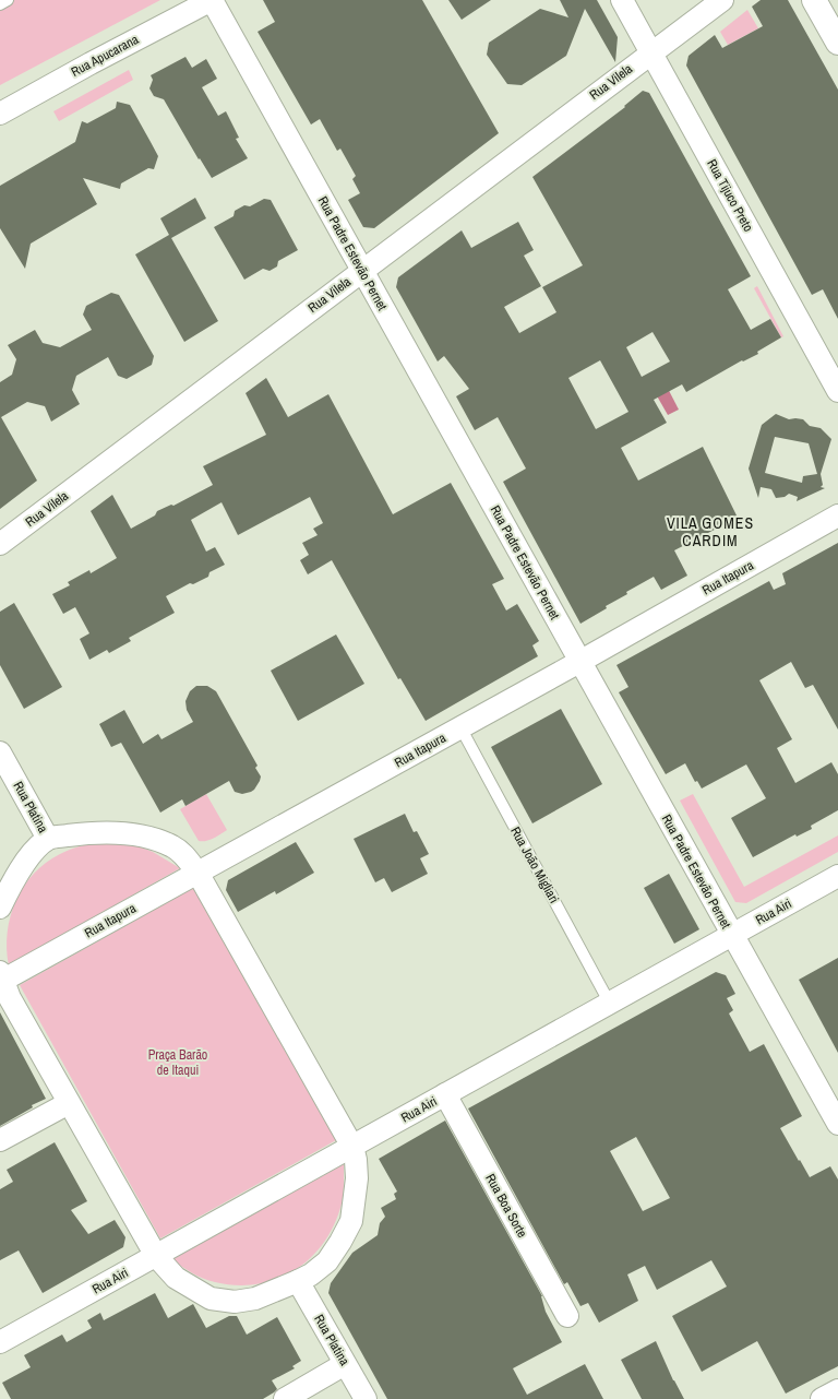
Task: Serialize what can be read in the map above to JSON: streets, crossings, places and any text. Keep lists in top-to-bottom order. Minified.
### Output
{"streets":{"street":["Rua Apucarana","Rua Vilela","Rua Tijuco Preto","Rua Padre Estevão Pernet","Rua Itapura","Rua Platina","Rua Airi","Rua Boa Sorte"],"lane":["Rua João Migliari"]},"crossings":[["Rua Apucarana","Rua Padre Estevão Pernet"],["Rua Vilela","Rua Tijuco Preto"],["Rua Vilela","Rua Padre Estevão Pernet"],["Rua Padre Estevão Pernet","Rua Itapura"],["Rua Padre Estevão Pernet","Rua Airi"],["Rua Itapura","Rua João Migliari"],["Rua João Migliari","Rua Airi"],["Rua Airi","Rua Boa Sorte"]],"districts":["VILA GOMES CARDIM"],"parks":["Praça Barão de Itaqui"]}
